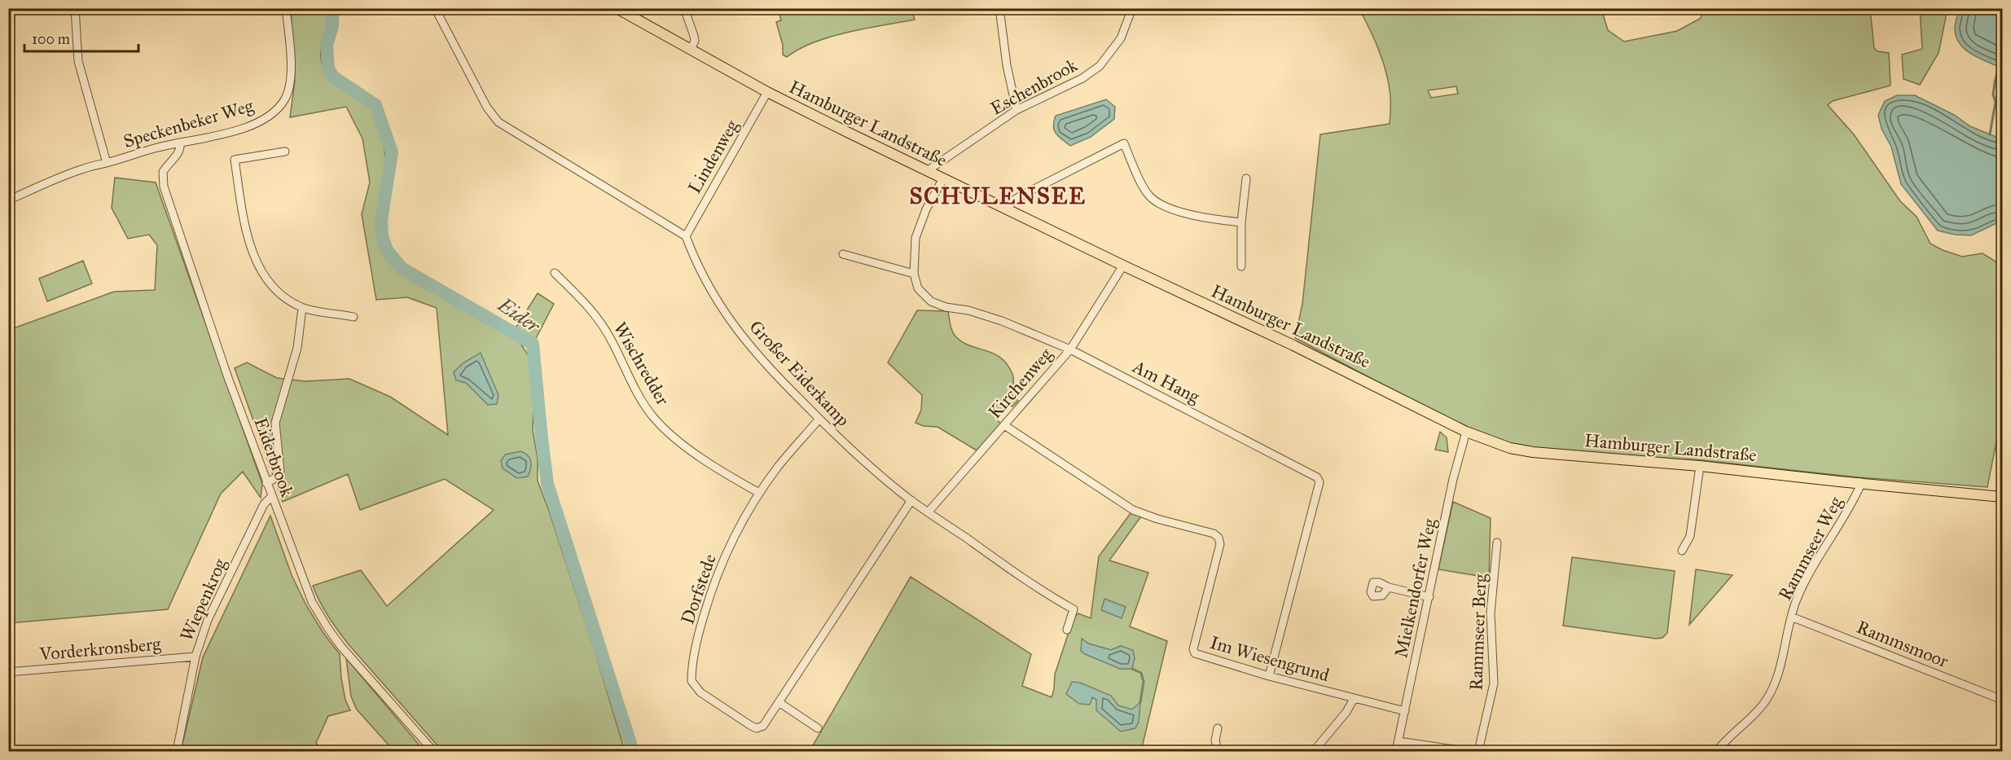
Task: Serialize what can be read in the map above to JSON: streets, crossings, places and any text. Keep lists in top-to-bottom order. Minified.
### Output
{"streets":{"main road":["Hamburger Landstraße"],"street":["Eschenbrook","Speckenbeker Weg","Lindenweg","Wischredder","Großer Eiderkamp","Am Hang","Kirchenweg","Eiderbrook","Rammseer Weg","Mielkendorfer Weg","Dorfstede","Wiepenkrog","Rammseer Berg","Rammsmoor","Vorderkronsberg","Im Wiesengrund"]},"crossings":[["Eschenbrook","Hamburger Landstraße"],["Speckenbeker Weg","Eiderbrook"],["Hamburger Landstraße","Lindenweg"],["Hamburger Landstraße","Am Hang"],["Hamburger Landstraße","Kirchenweg"],["Hamburger Landstraße","Rammseer Weg"],["Hamburger Landstraße","Mielkendorfer Weg"],["Lindenweg","Großer Eiderkamp"],["Wischredder","Dorfstede"],["Großer Eiderkamp","Kirchenweg"],["Großer Eiderkamp","Dorfstede"],["Am Hang","Kirchenweg"],["Am Hang","Im Wiesengrund"],["Kirchenweg","Im Wiesengrund"],["Eiderbrook","Wiepenkrog"],["Rammseer Weg","Rammsmoor"],["Mielkendorfer Weg","Im Wiesengrund"],["Wiepenkrog","Vorderkronsberg"]],"districts":["SCHULENSEE"],"water":["Eider"],"scale_bar":"100 m"}
